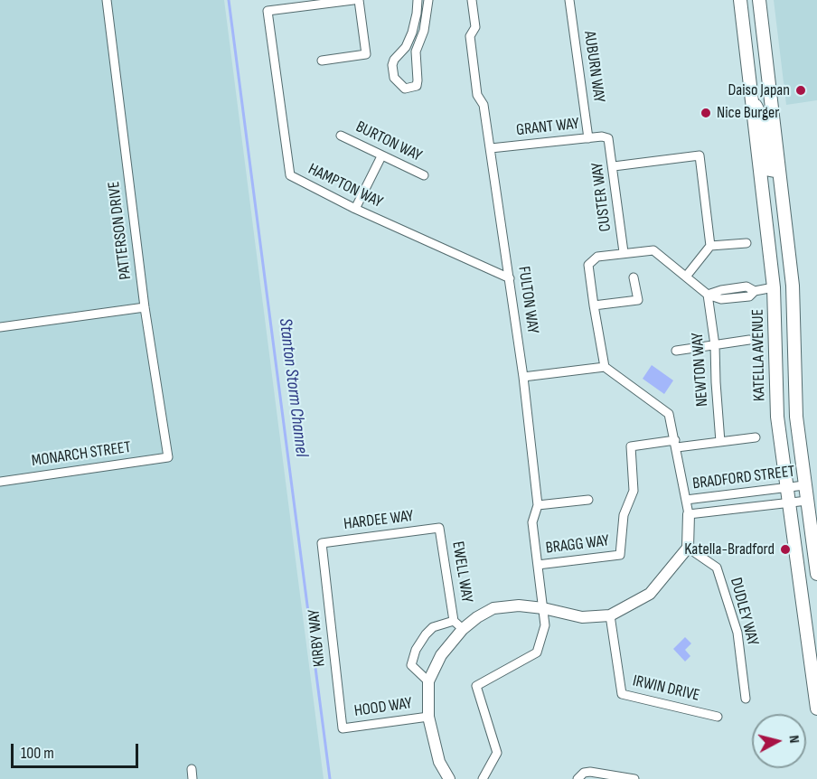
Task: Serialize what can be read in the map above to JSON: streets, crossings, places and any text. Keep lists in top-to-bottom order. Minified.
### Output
{"streets":{"main road":["KATELLA AVENUE"],"street":["AUBURN WAY","GRANT WAY","BURTON WAY","HAMPTON WAY","CUSTER WAY","PATTERSON DRIVE","FULTON WAY","NEWTON WAY","MONARCH STREET","BRADFORD STREET","HARDEE WAY","BRAGG WAY","EWELL WAY","DUDLEY WAY","KIRBY WAY","IRWIN DRIVE","HOOD WAY"]},"crossings":[["AUBURN WAY","GRANT WAY"],["GRANT WAY","CUSTER WAY"],["GRANT WAY","FULTON WAY"],["HAMPTON WAY","FULTON WAY"],["PATTERSON DRIVE","MONARCH STREET"],["FULTON WAY","BRAGG WAY"],["KATELLA AVENUE","BRADFORD STREET"],["HARDEE WAY","EWELL WAY"],["HARDEE WAY","KIRBY WAY"],["KIRBY WAY","HOOD WAY"]],"water":["Stanton Storm Channel"],"places":["Daiso Japan","Nice Burger","Katella-Bradford"],"scale_bar":"100 m","north":"right"}
